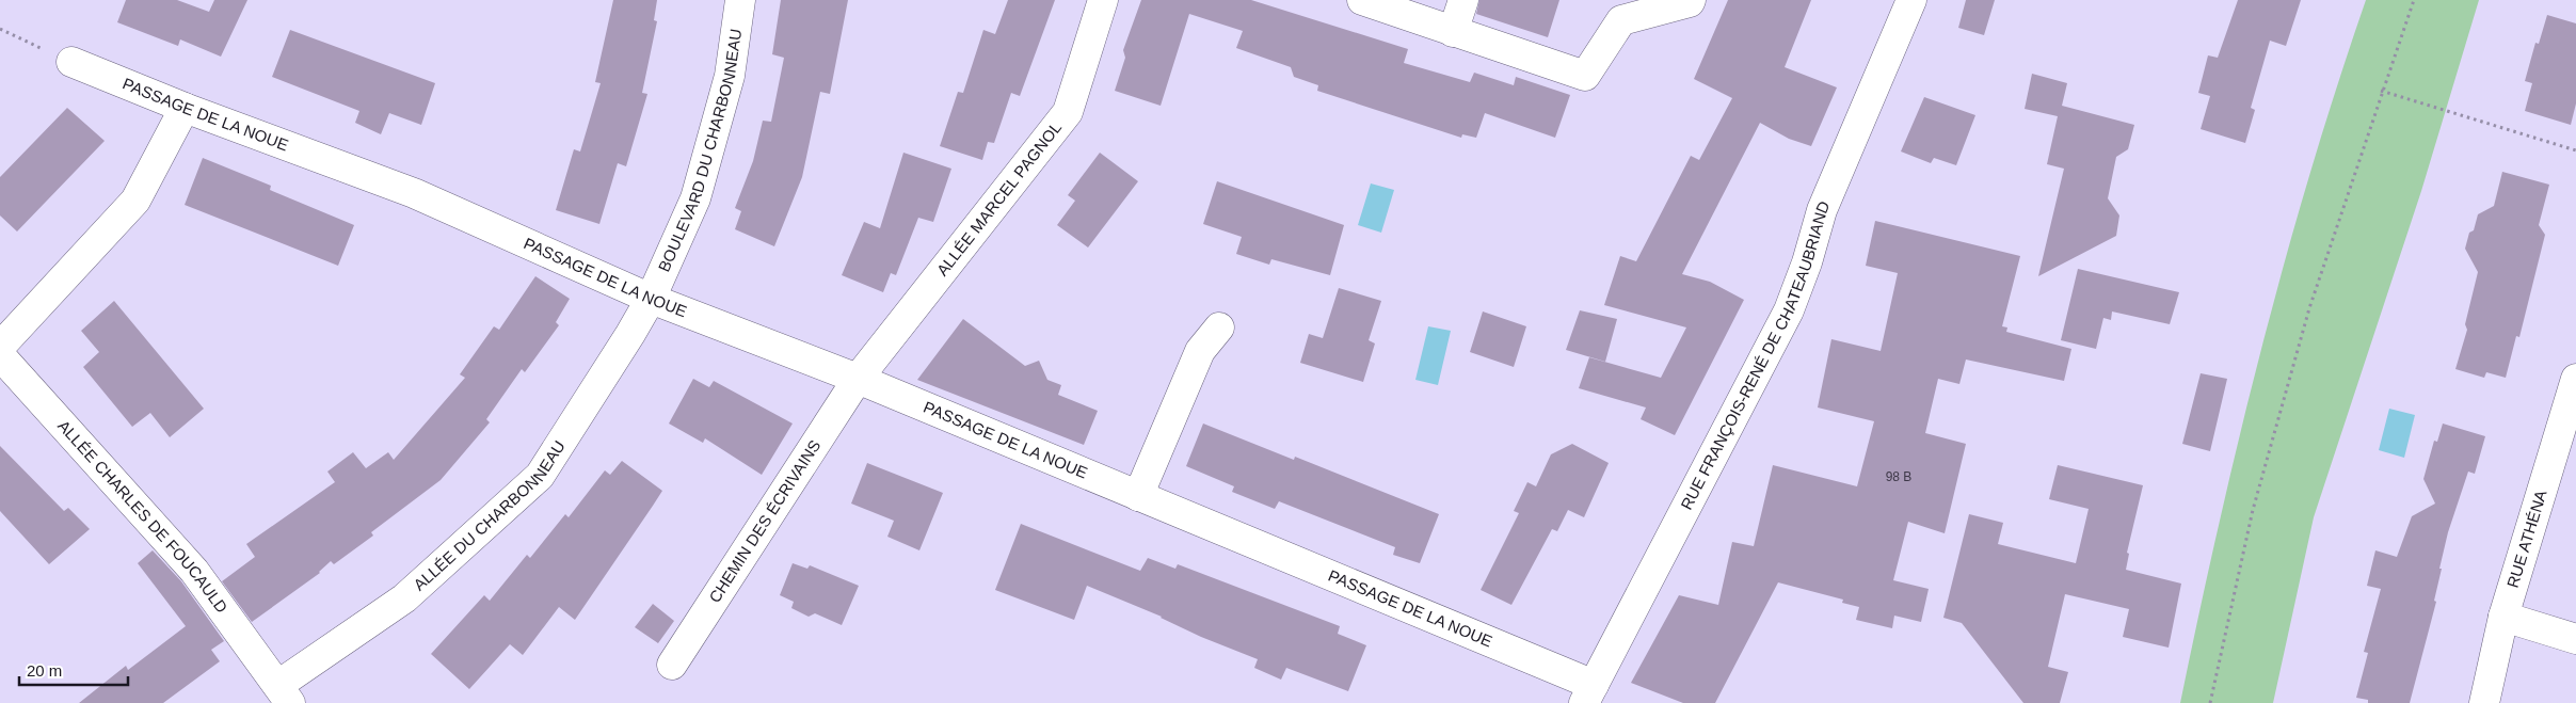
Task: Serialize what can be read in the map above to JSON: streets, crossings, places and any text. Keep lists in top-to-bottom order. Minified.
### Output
{"streets":{"street":["PASSAGE DE LA NOUE","BOULEVARD DU CHARBONNEAU","ALLÉE MARCEL PAGNOL","RUE FRANÇOIS-RENÉ DE CHATEAUBRIAND","ALLÉE DU CHARBONNEAU","ALLÉE CHARLES DE FOUCAULD","CHEMIN DES ÉCRIVAINS","RUE ATHÉNA"]},"crossings":[["PASSAGE DE LA NOUE","BOULEVARD DU CHARBONNEAU"],["PASSAGE DE LA NOUE","ALLÉE MARCEL PAGNOL"],["PASSAGE DE LA NOUE","RUE FRANÇOIS-RENÉ DE CHATEAUBRIAND"],["PASSAGE DE LA NOUE","ALLÉE DU CHARBONNEAU"],["PASSAGE DE LA NOUE","CHEMIN DES ÉCRIVAINS"],["BOULEVARD DU CHARBONNEAU","ALLÉE DU CHARBONNEAU"],["ALLÉE MARCEL PAGNOL","CHEMIN DES ÉCRIVAINS"],["ALLÉE DU CHARBONNEAU","ALLÉE CHARLES DE FOUCAULD"]],"house_numbers":["98 B"],"scale_bar":"20 m"}
